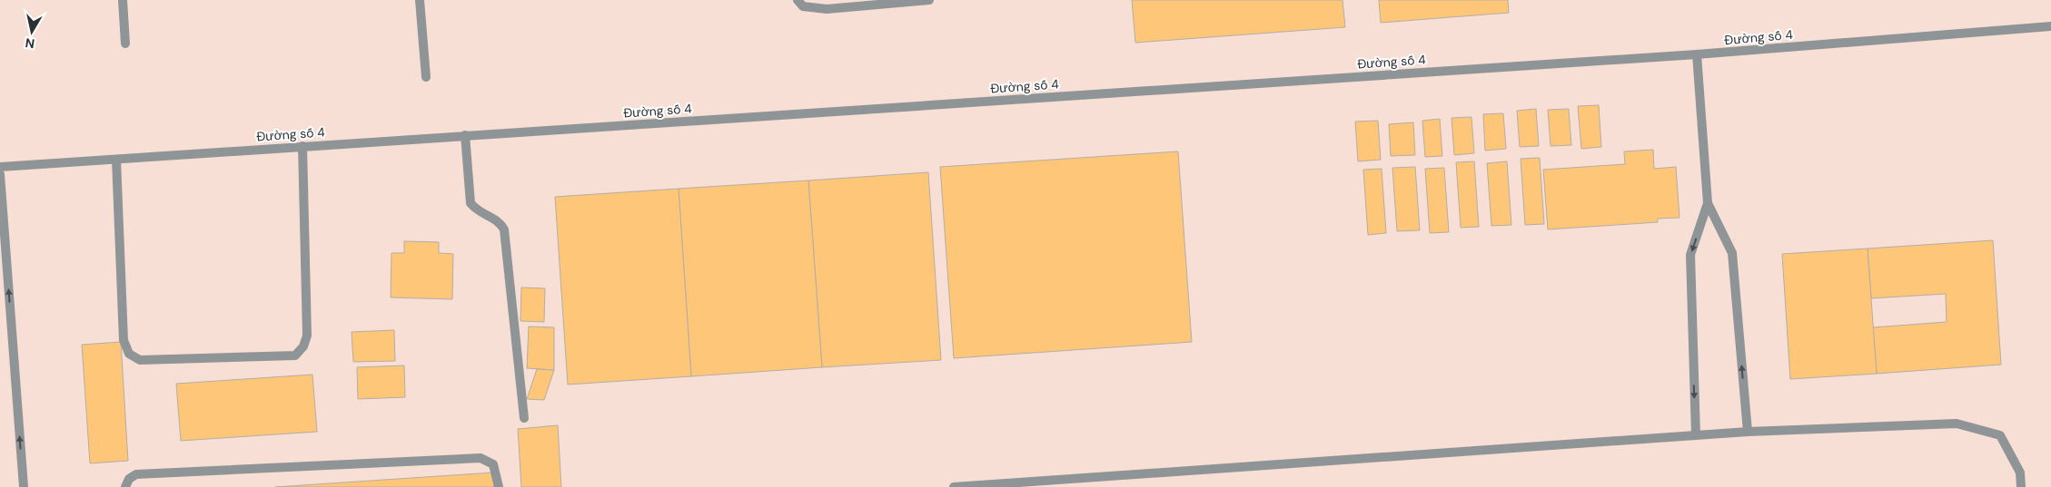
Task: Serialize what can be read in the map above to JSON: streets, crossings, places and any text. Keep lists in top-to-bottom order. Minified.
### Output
{"streets":{"street":["Đường số 4"]},"north":"bottom"}
